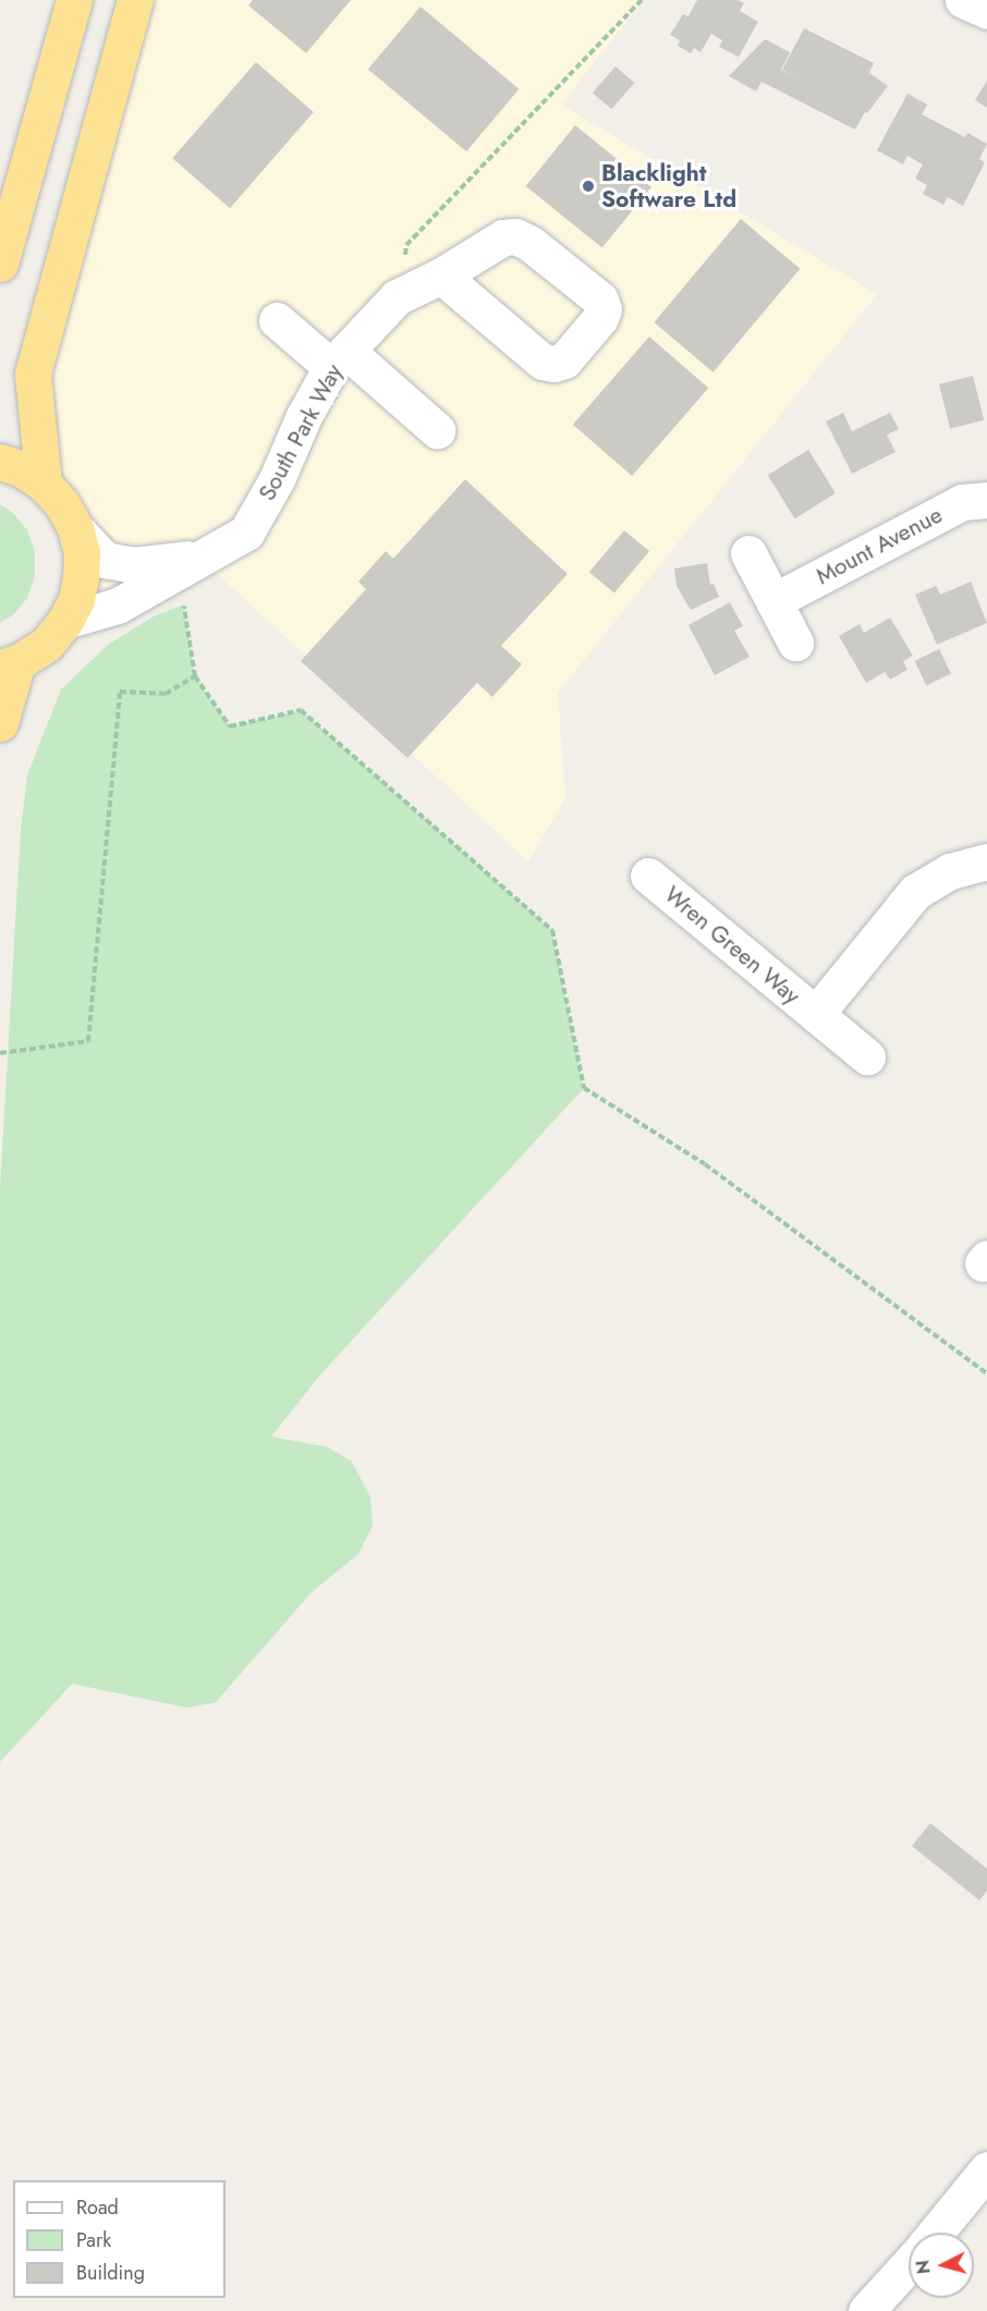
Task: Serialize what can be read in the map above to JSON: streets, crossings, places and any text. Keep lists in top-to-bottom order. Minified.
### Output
{"streets":{"street":["South Park Way","Mount Avenue","Wren Green Way"]},"places":["Blacklight Software Ltd"],"legend":["Road","Park","Building"],"north":"left"}
